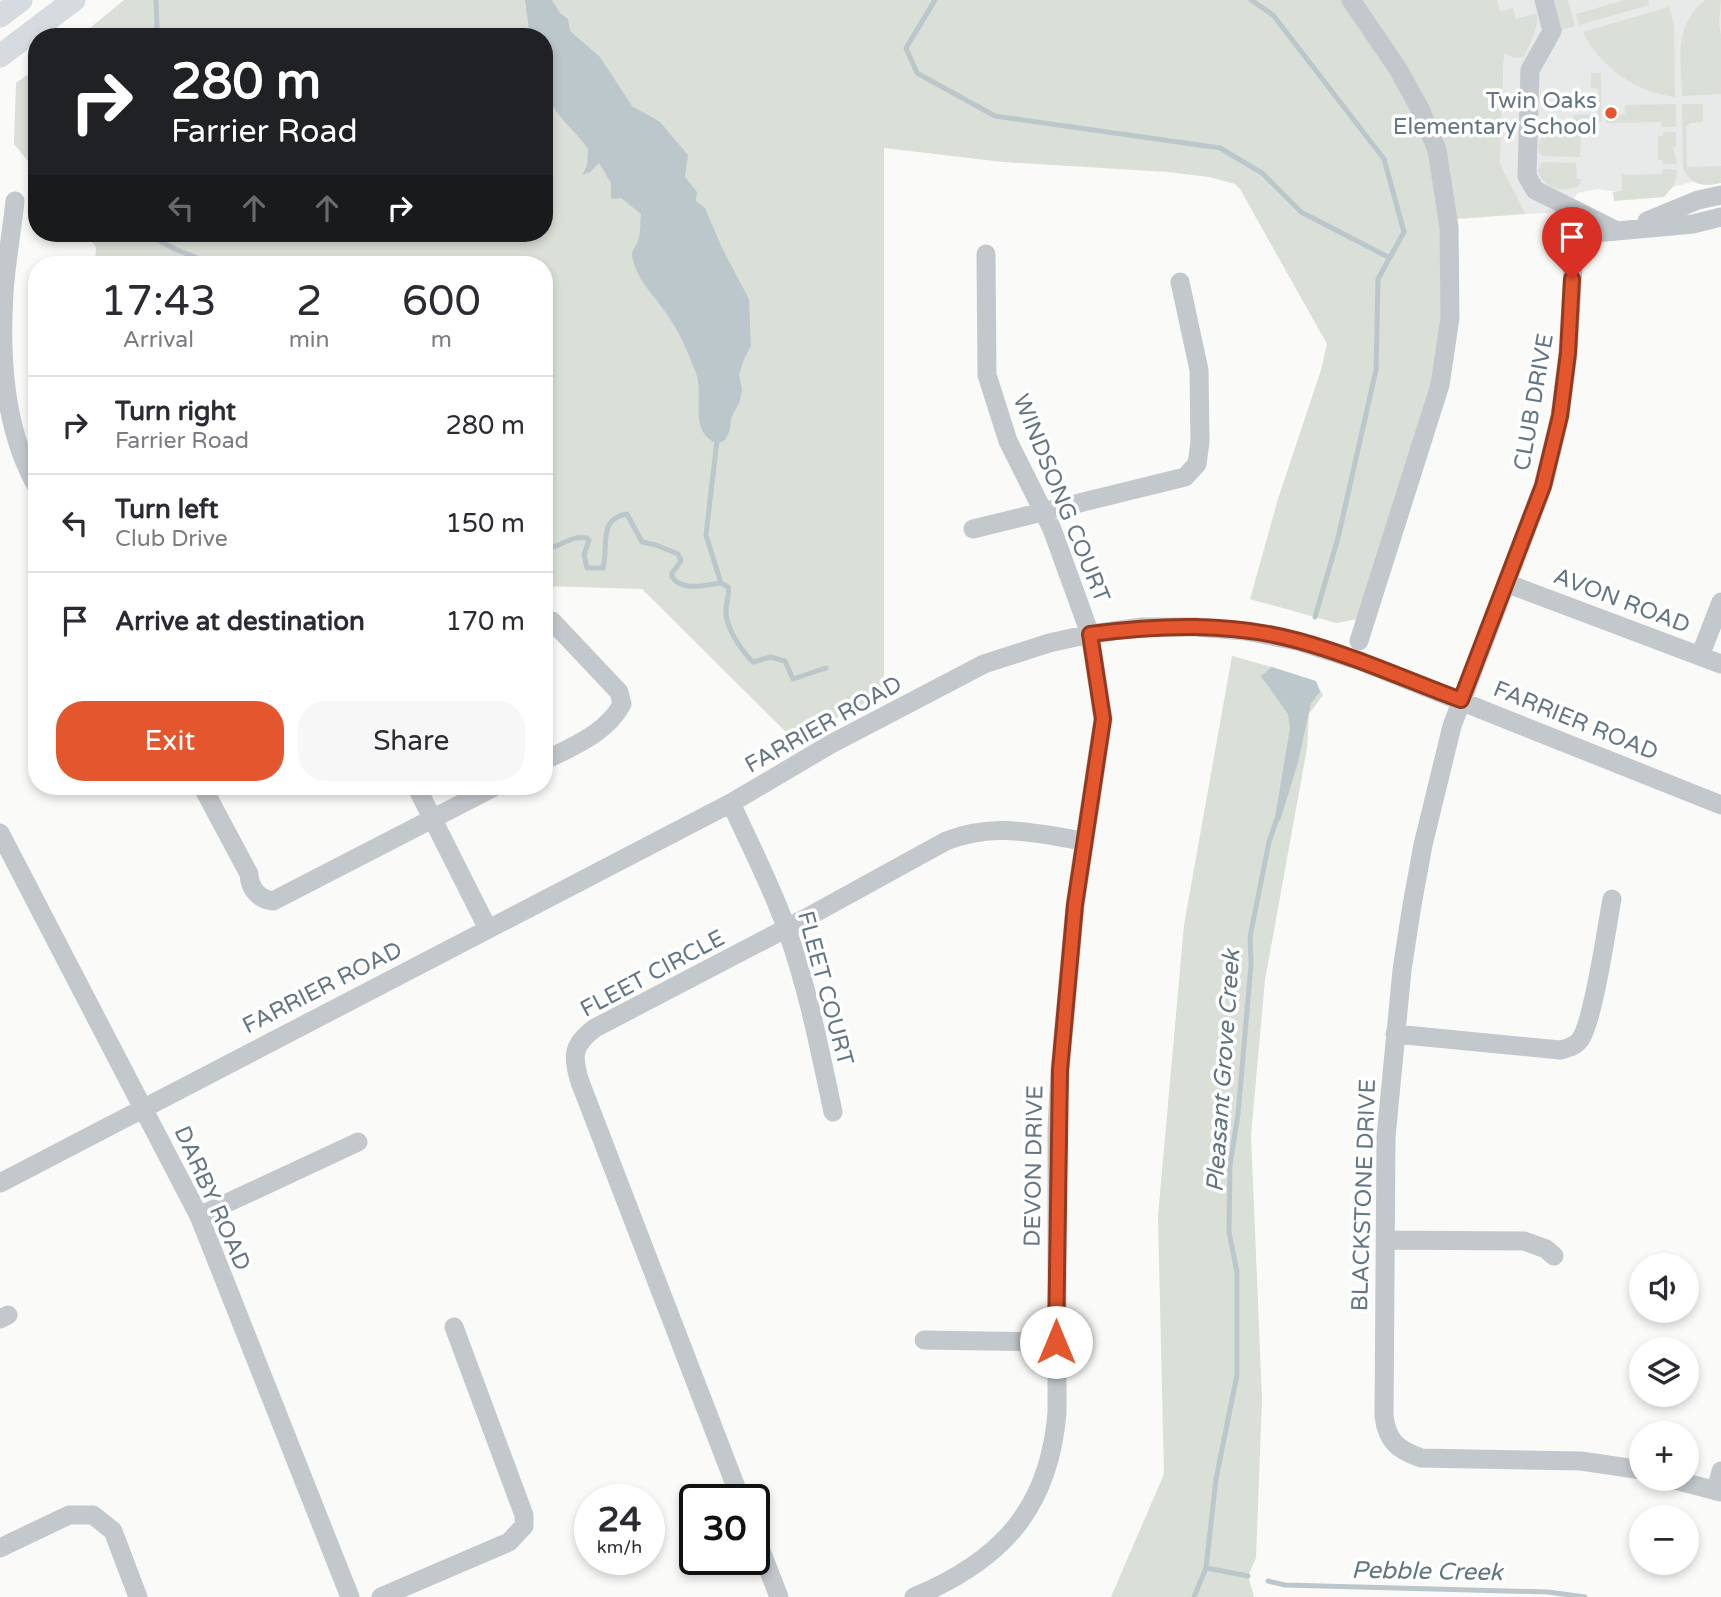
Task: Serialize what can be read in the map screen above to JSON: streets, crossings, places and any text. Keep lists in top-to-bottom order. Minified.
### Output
{"streets":{"street":["CLUB DRIVE","WINDSONG COURT","AVON ROAD","FARRIER ROAD","FLEET CIRCLE","FLEET COURT","DEVON DRIVE","BLACKSTONE DRIVE","DARBY ROAD"]},"crossings":[["CLUB DRIVE","AVON ROAD"],["CLUB DRIVE","FARRIER ROAD"],["CLUB DRIVE","BLACKSTONE DRIVE"],["WINDSONG COURT","FARRIER ROAD"],["WINDSONG COURT","DEVON DRIVE"],["FARRIER ROAD","FLEET COURT"],["FARRIER ROAD","DEVON DRIVE"],["FARRIER ROAD","BLACKSTONE DRIVE"],["FARRIER ROAD","DARBY ROAD"],["FLEET CIRCLE","FLEET COURT"],["FLEET CIRCLE","DEVON DRIVE"]],"water":["Pleasant Grove Creek","Pebble Creek"],"places":["Twin Oaks Elementary School"],"page":{"turn":["280 m","Farrier Road"],"eta":["17:43","Arrival","2","min","600","m"],"list":[{"name":"Turn right","note":"Farrier Road","value":"280 m"},{"name":"Turn left","note":"Club Drive","value":"150 m"},{"name":"Arrive at destination","value":"170 m"}],"buttons":["Exit","Share"],"map_buttons":["+","−"],"speed":"24 km/h","limit":"30"}}
